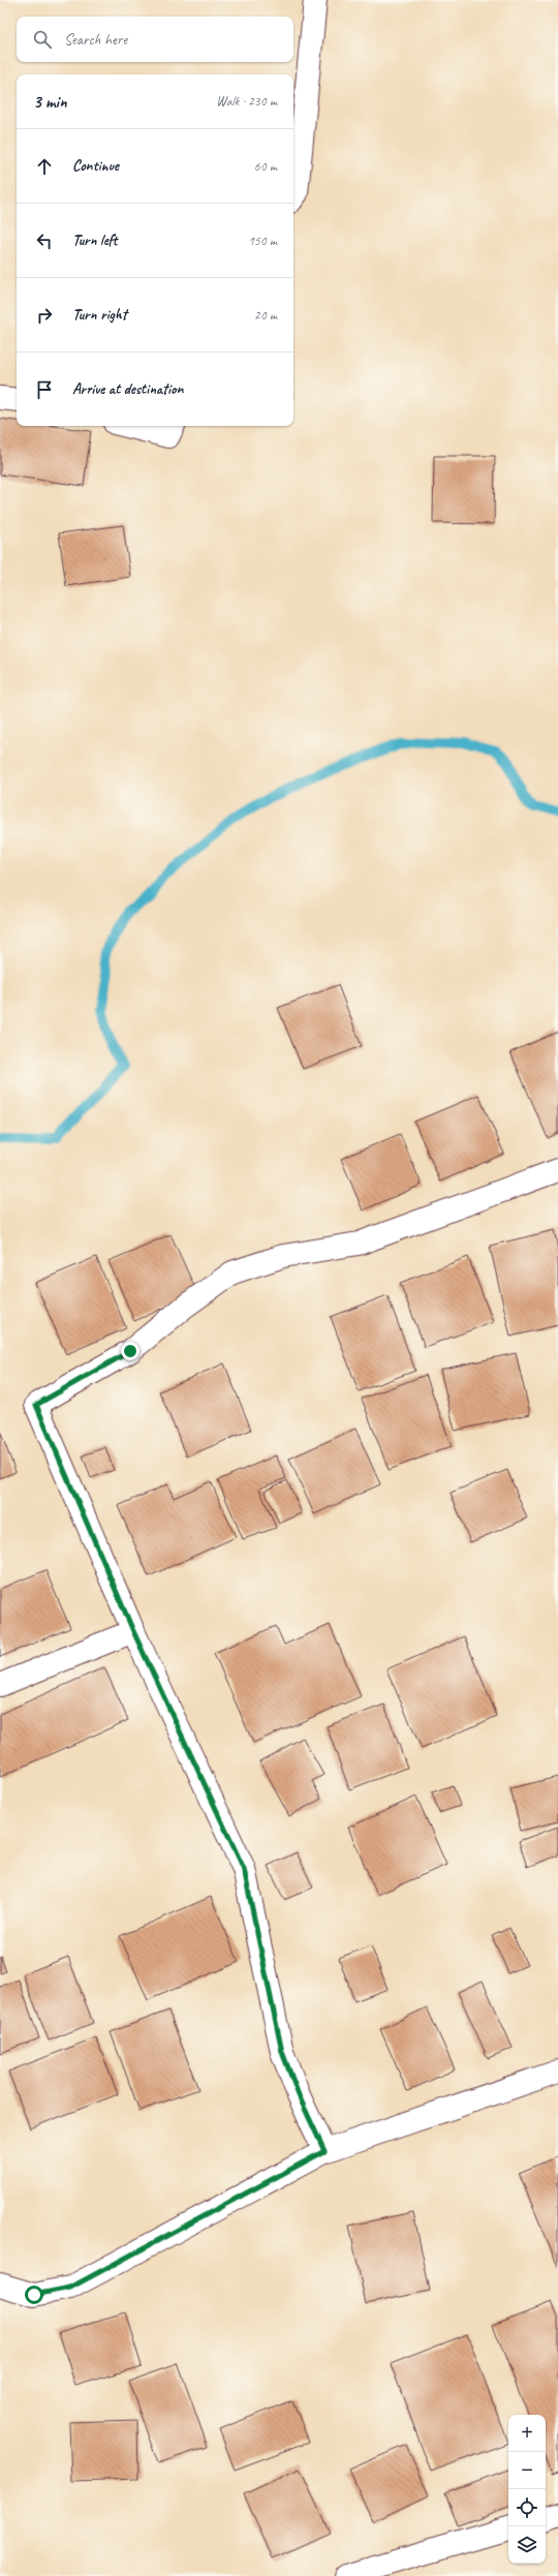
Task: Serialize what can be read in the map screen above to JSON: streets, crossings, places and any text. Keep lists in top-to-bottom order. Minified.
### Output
{"page":{"search":"Search here","heading":["3 min","Walk · 230 m"],"list":[["Continue","60 m"],["Turn left","150 m"],["Turn right","20 m"],"Arrive at destination"],"map_buttons":["+","−"]}}
